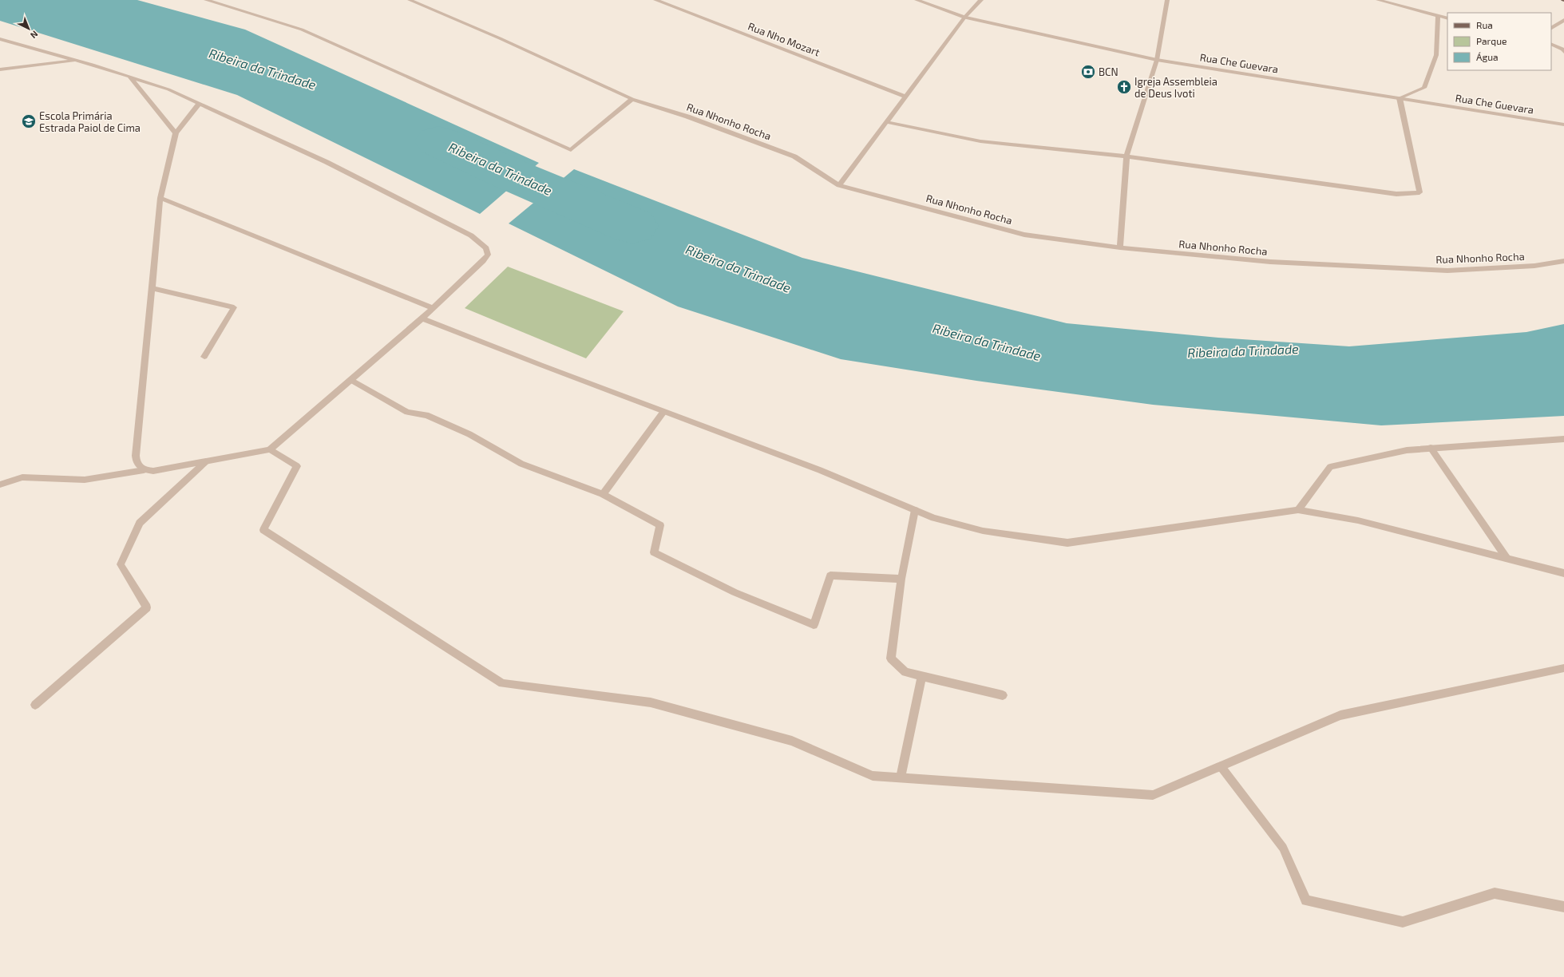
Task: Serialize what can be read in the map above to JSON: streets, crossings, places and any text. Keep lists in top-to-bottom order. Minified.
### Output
{"streets":{"street":["Rua Nho Mozart","Rua Che Guevara","Rua Nhonho Rocha"]},"water":["Ribeira da Trindade"],"places":{"bank":["BCN"],"church":["Igreja Assembleia de Deus Ivoti"],"school or university":["Escola Primária Estrada Paiol de Cima"]},"legend":["Rua","Parque","Água"],"north":"bottom right"}
